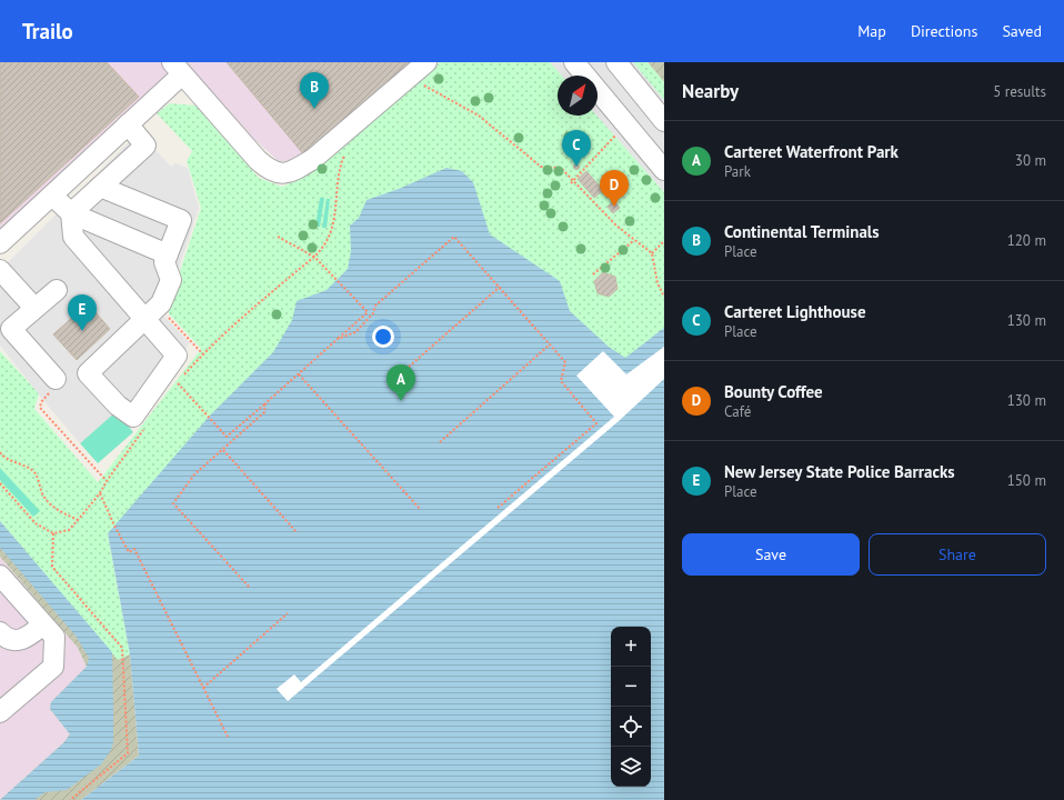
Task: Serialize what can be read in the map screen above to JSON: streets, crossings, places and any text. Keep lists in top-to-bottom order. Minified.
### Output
{"north":"top right","page":{"header":"Trailo","nav":["Map","Directions","Saved"],"heading":["Nearby","5 results"],"pins":["B","C","D","E","A"],"list":[{"mark":"A","name":"Carteret Waterfront Park","note":"Park","value":"30 m"},{"mark":"B","name":"Continental Terminals","note":"Place","value":"120 m"},{"mark":"C","name":"Carteret Lighthouse","note":"Place","value":"130 m"},{"mark":"D","name":"Bounty Coffee","note":"Café","value":"130 m"},{"mark":"E","name":"New Jersey State Police Barracks","note":"Place","value":"150 m"}],"buttons":["Save","Share"],"map_buttons":["+","−"]}}
